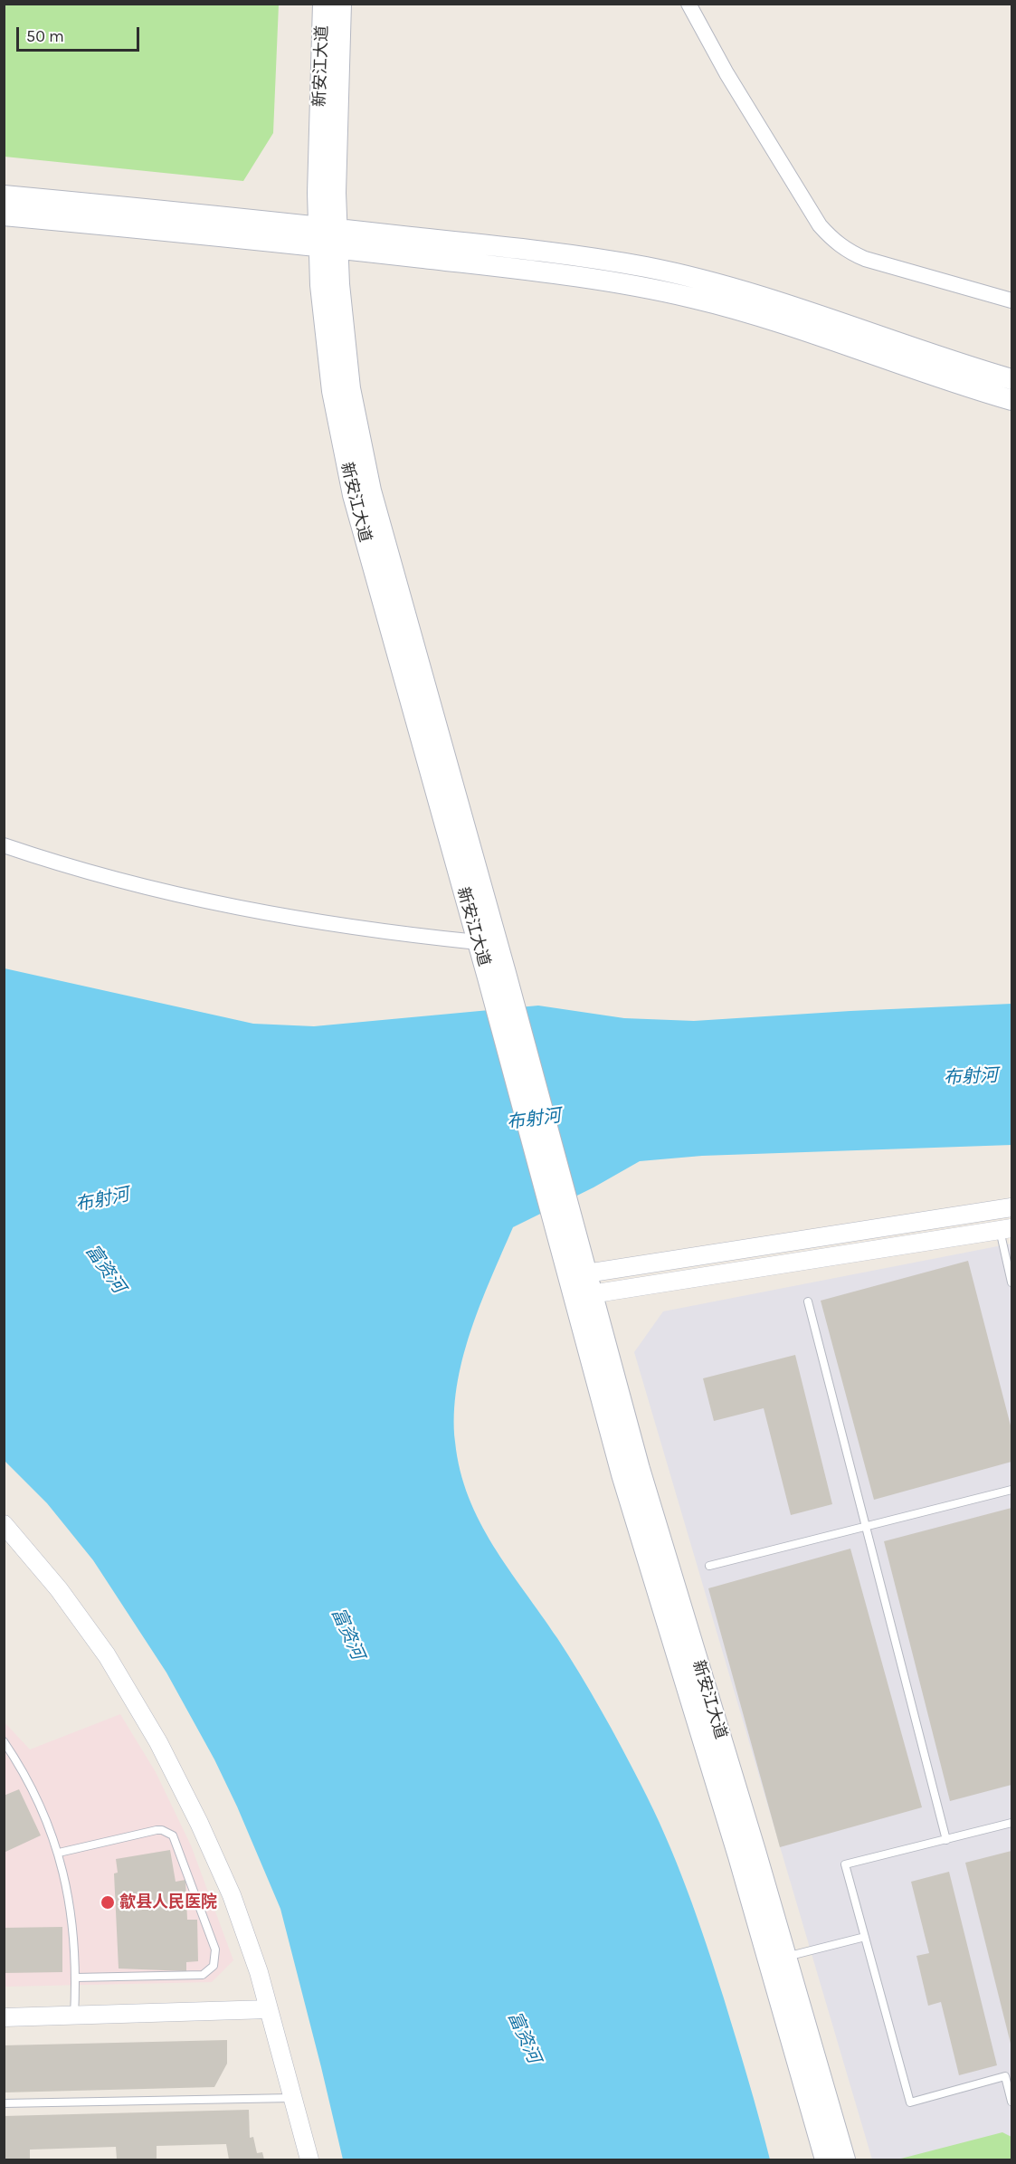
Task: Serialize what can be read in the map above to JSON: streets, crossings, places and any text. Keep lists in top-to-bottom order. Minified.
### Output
{"streets":{"main road":["新安江大道"]},"water":["布射河","富资河"],"places":["歙县人民医院"],"scale_bar":"50 m"}
